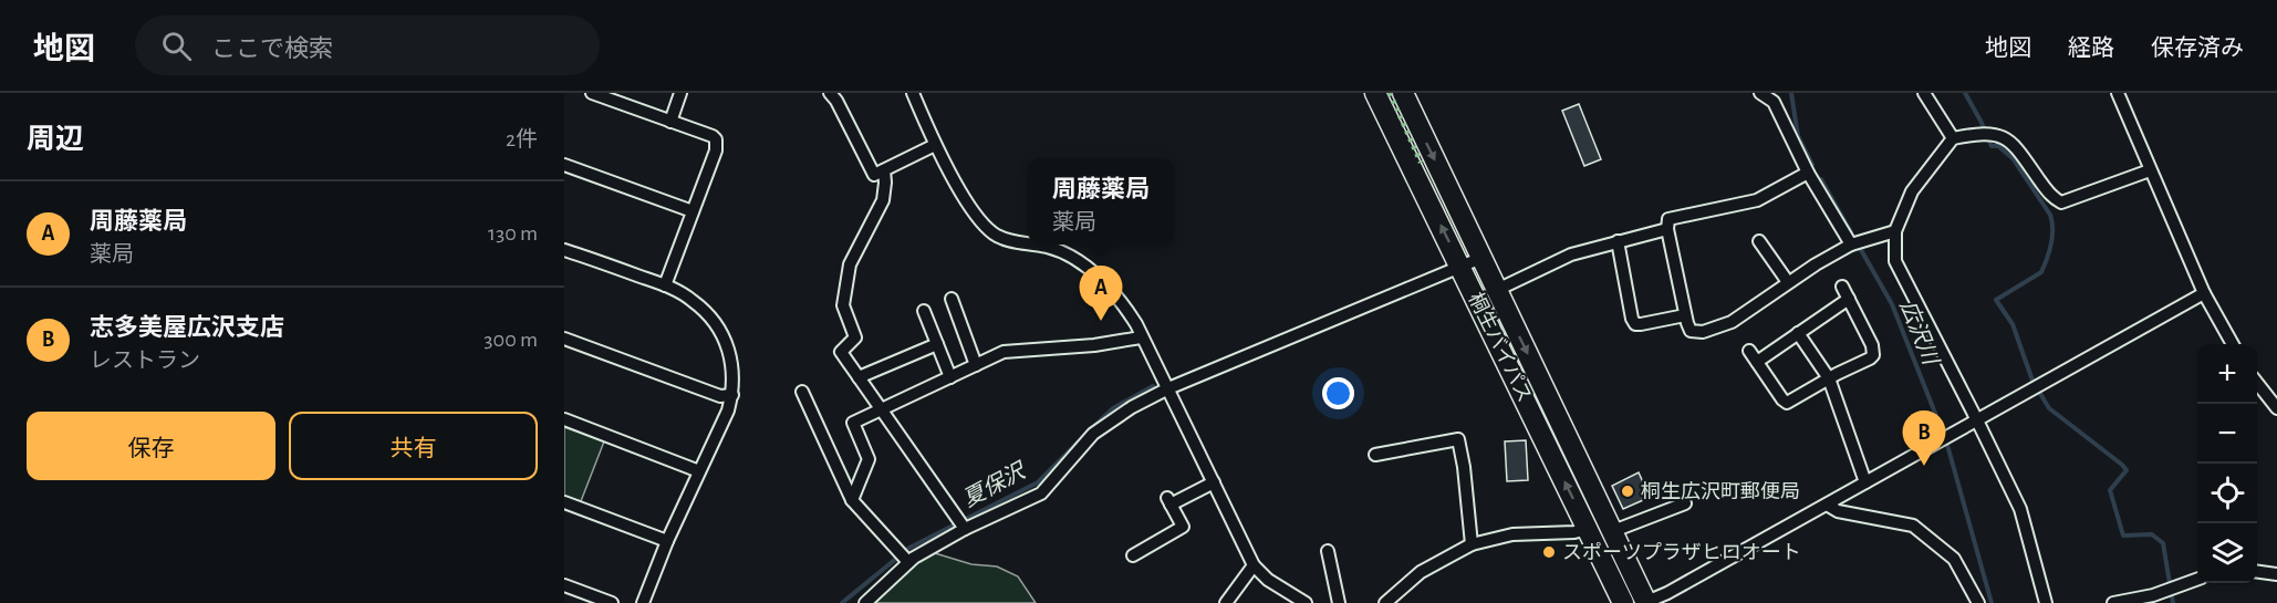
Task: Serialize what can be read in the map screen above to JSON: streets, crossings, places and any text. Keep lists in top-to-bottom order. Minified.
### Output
{"streets":{"highway":["桐生バイパス"]},"water":["広沢川","夏保沢"],"places":["桐生広沢町郵便局","スポーツプラザヒロオート"],"page":{"header":"地図","search":"ここで検索","nav":["地図","経路","保存済み"],"heading":["周辺","2件"],"popup":["周藤薬局","薬局"],"list":[{"mark":"A","name":"周藤薬局","note":"薬局","value":"130 m"},{"mark":"B","name":"志多美屋広沢支店","note":"レストラン","value":"300 m"}],"pins":["A","B"],"map_buttons":["+","−"],"buttons":["保存","共有"]}}
